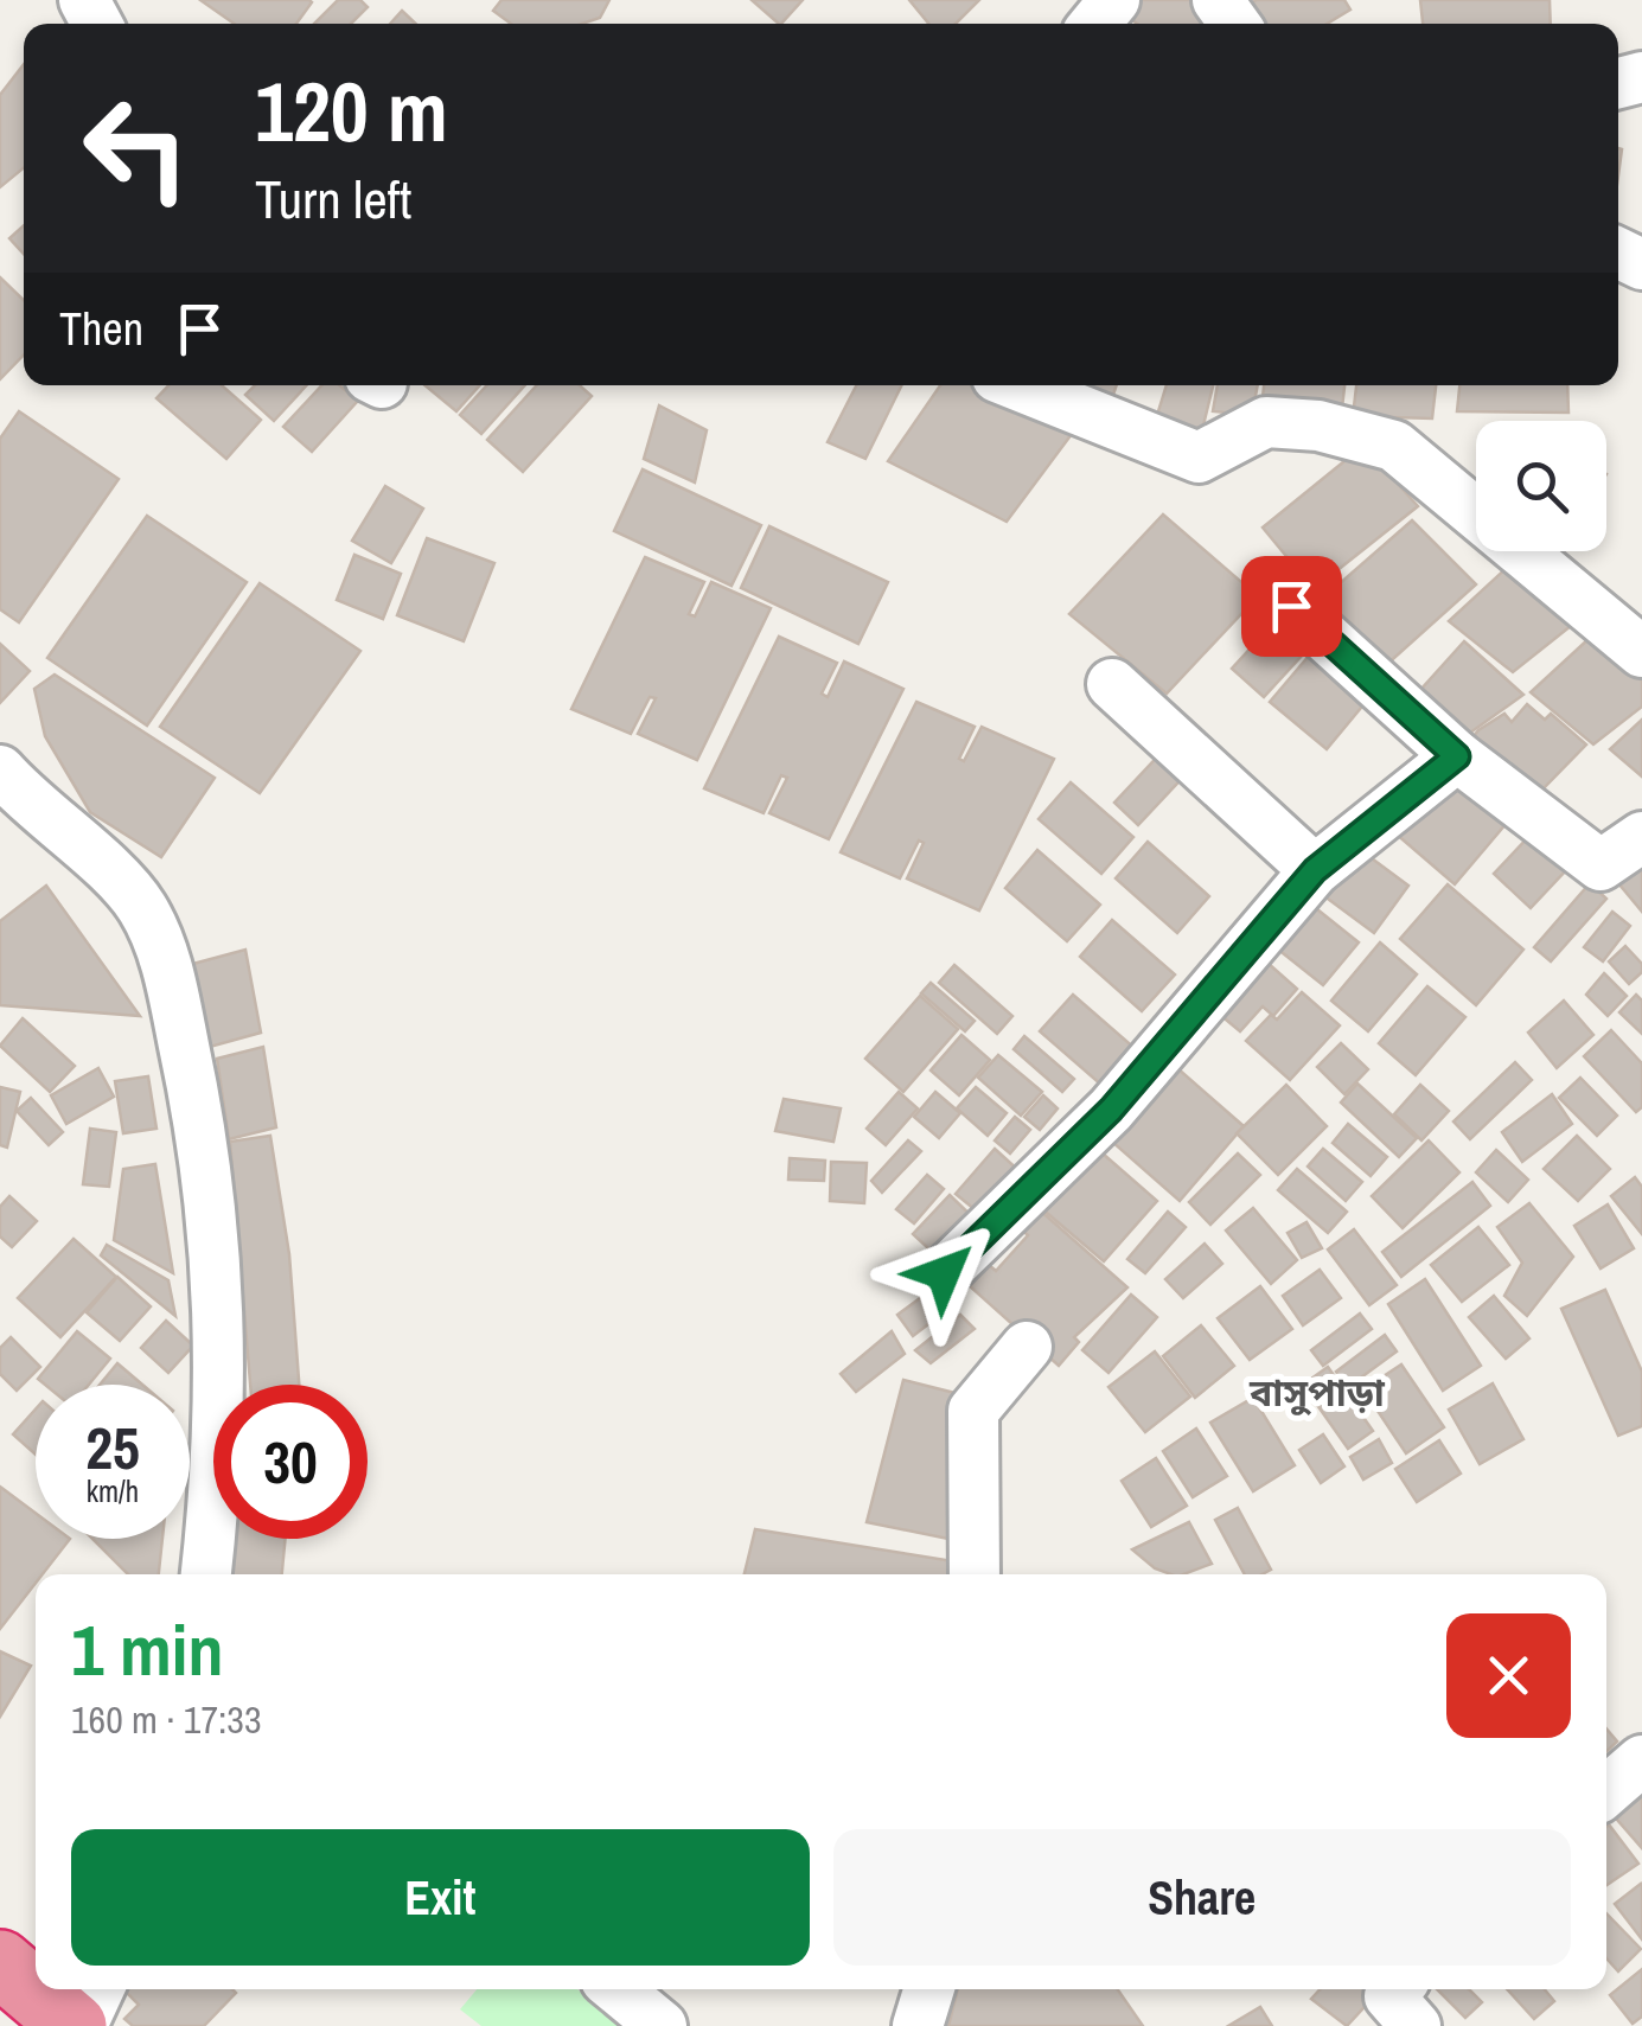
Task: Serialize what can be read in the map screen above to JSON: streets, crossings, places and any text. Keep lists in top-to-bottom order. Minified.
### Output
{"districts":["বাসুপাড়া"],"page":{"turn":["120 m","Turn left"],"then":"Then","speed":"25 km/h","limit":"30","heading":["1 min","160 m · 17:33"],"buttons":["Exit","Share"]}}
